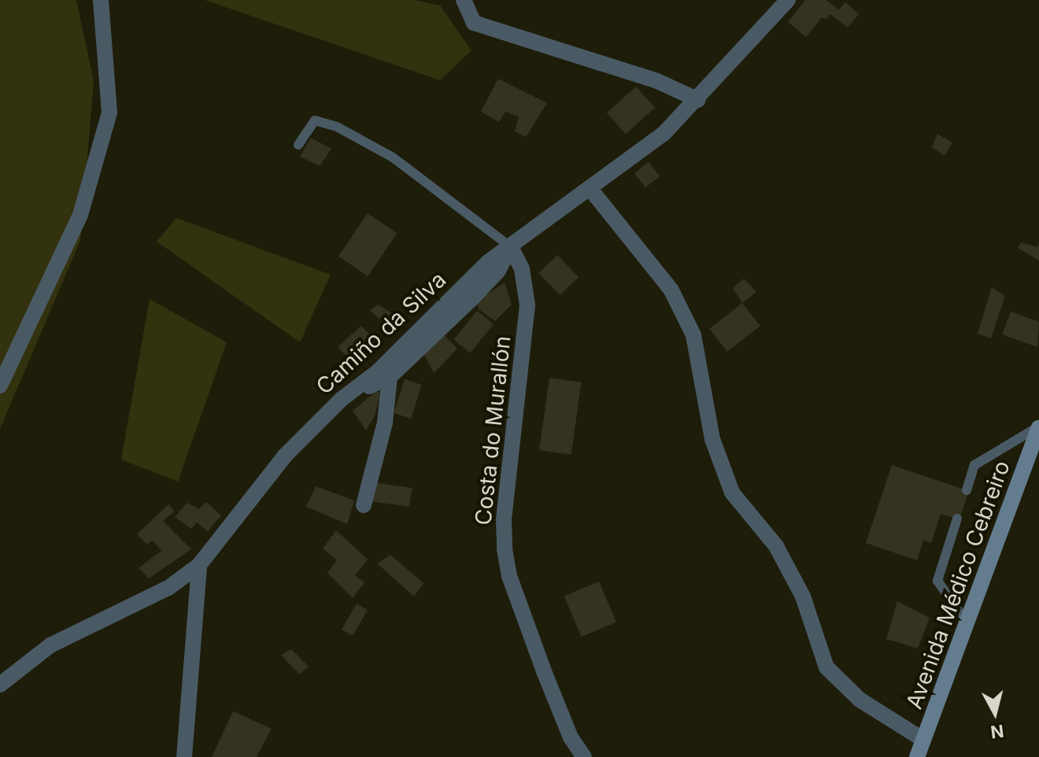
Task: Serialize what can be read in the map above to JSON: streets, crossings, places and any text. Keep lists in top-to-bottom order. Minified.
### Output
{"streets":{"main road":["Avenida Médico Cebreiro"],"street":["Camiño da Silva","Costa do Murallón"]},"crossings":[["Camiño da Silva","Costa do Murallón"]],"north":"bottom"}
